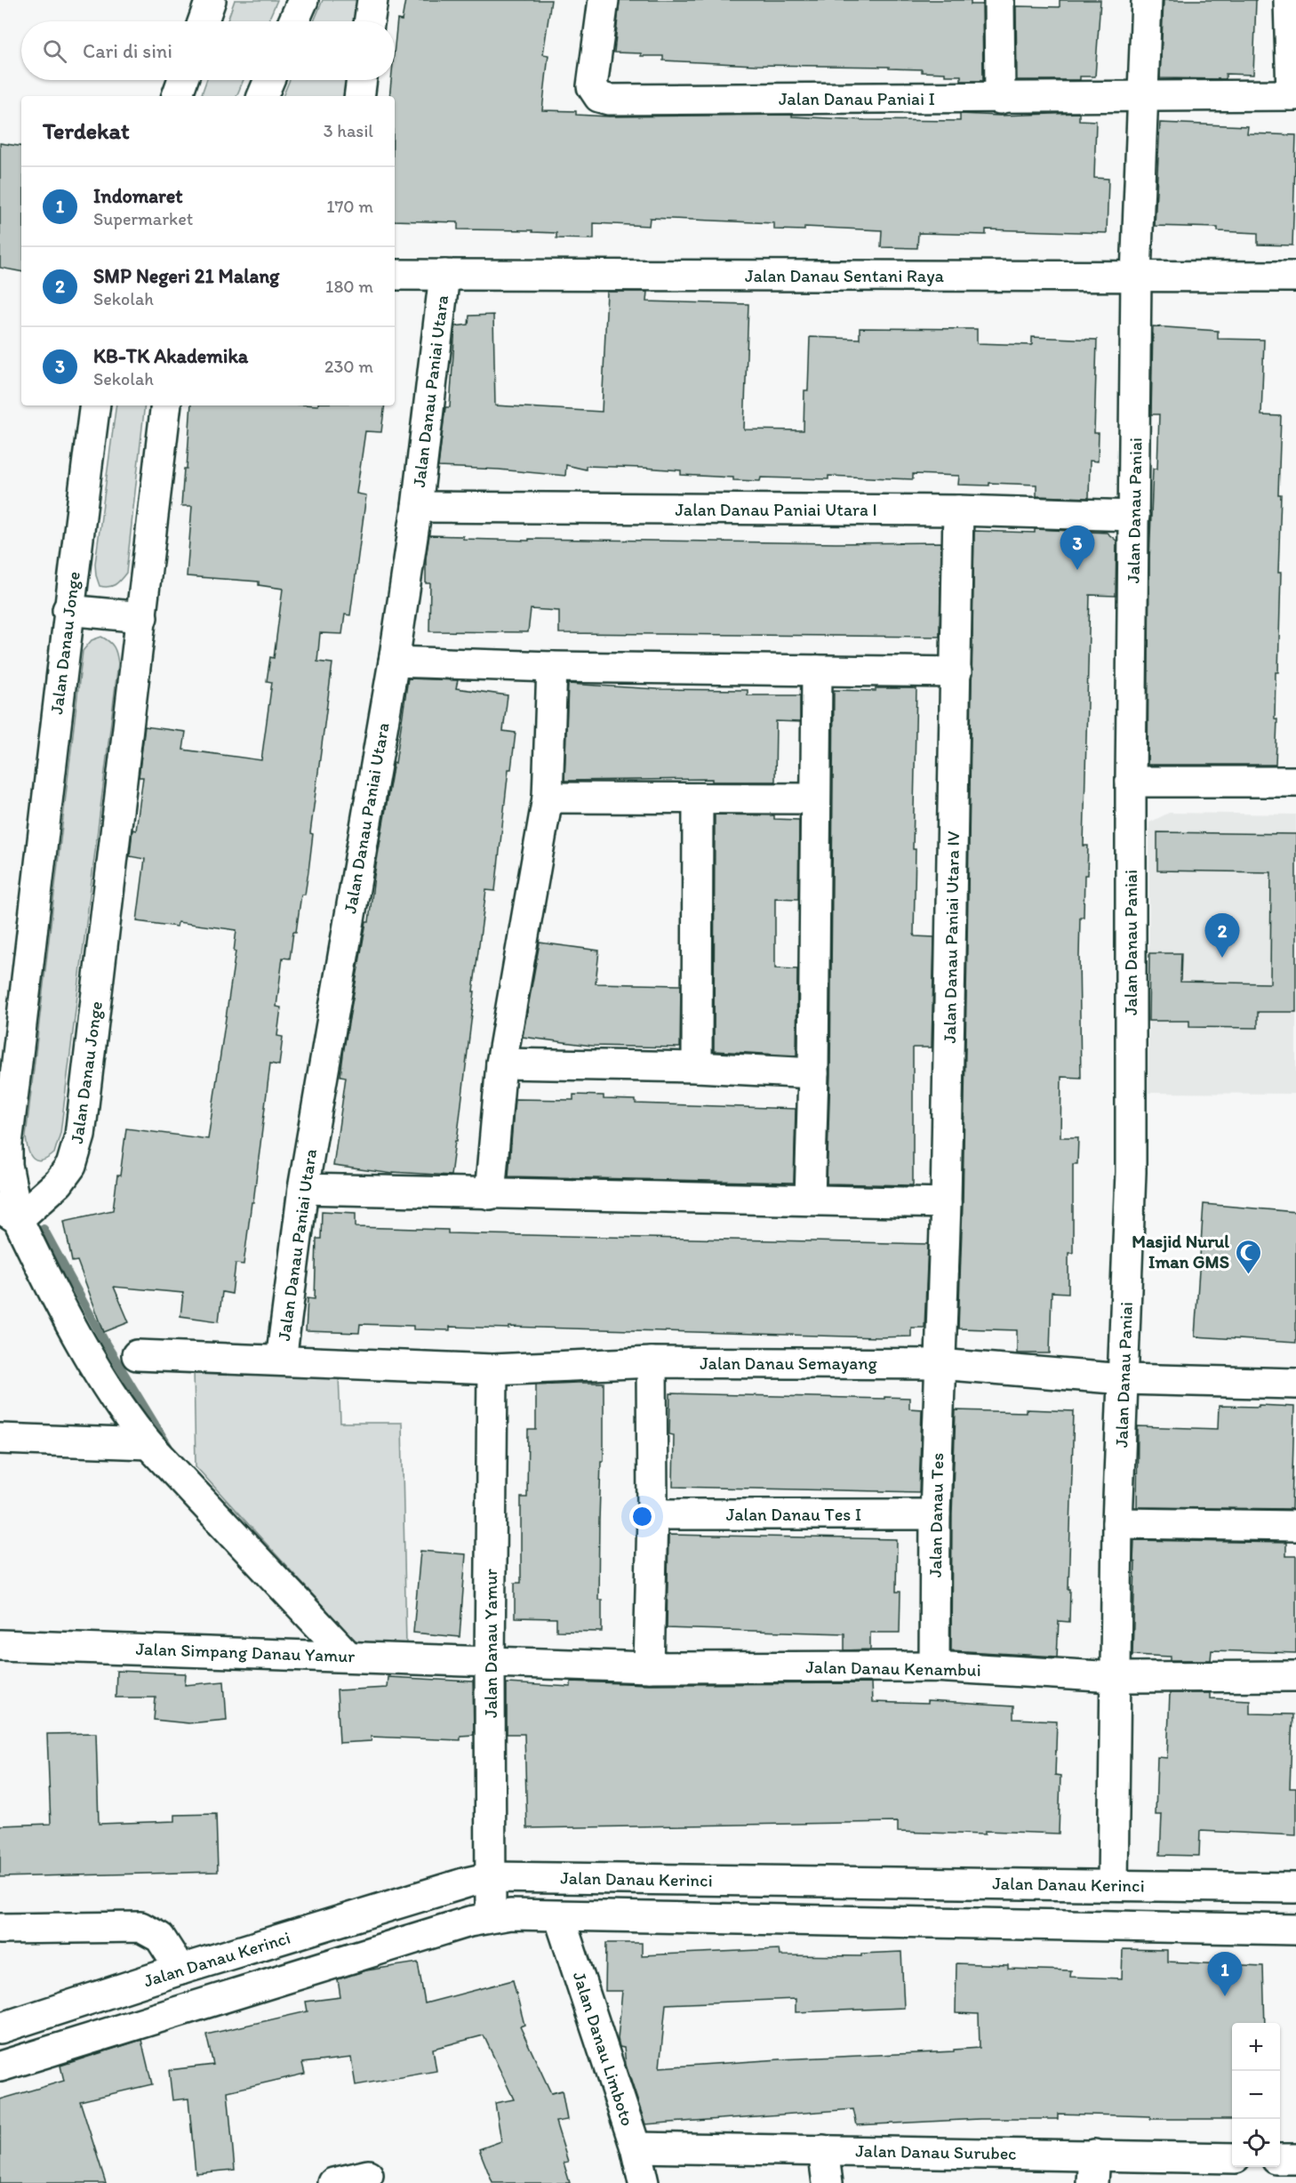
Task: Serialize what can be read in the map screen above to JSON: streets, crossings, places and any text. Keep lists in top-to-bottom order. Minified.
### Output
{"streets":{"street":["Jalan Danau Paniai I","Jalan Danau Sentani Raya","Jalan Danau Paniai Utara","Jalan Danau Paniai Utara I","Jalan Danau Paniai","Jalan Danau Jonge","Jalan Danau Paniai Utara IV","Jalan Danau Semayang","Jalan Danau Tes I","Jalan Danau Tes","Jalan Danau Yamur","Jalan Simpang Danau Yamur","Jalan Danau Kenambui","Jalan Danau Kerinci","Jalan Danau Limboto","Jalan Danau Surubec"]},"crossings":[["Jalan Danau Paniai I","Jalan Danau Paniai"],["Jalan Danau Sentani Raya","Jalan Danau Paniai Utara"],["Jalan Danau Sentani Raya","Jalan Danau Paniai"],["Jalan Danau Paniai Utara","Jalan Danau Paniai Utara I"],["Jalan Danau Paniai Utara","Jalan Danau Semayang"],["Jalan Danau Paniai Utara I","Jalan Danau Paniai"],["Jalan Danau Paniai Utara I","Jalan Danau Paniai Utara IV"],["Jalan Danau Paniai","Jalan Danau Semayang"],["Jalan Danau Paniai","Jalan Danau Kenambui"],["Jalan Danau Paniai","Jalan Danau Kerinci"],["Jalan Danau Paniai Utara IV","Jalan Danau Semayang"],["Jalan Danau Paniai Utara IV","Jalan Danau Tes"],["Jalan Danau Semayang","Jalan Danau Tes"],["Jalan Danau Semayang","Jalan Danau Yamur"],["Jalan Danau Tes I","Jalan Danau Tes"],["Jalan Danau Tes","Jalan Danau Kenambui"],["Jalan Danau Yamur","Jalan Simpang Danau Yamur"],["Jalan Danau Yamur","Jalan Danau Kenambui"],["Jalan Danau Yamur","Jalan Danau Kerinci"],["Jalan Simpang Danau Yamur","Jalan Danau Kenambui"],["Jalan Danau Limboto","Jalan Danau Surubec"]],"places":{"mosque":["Masjid Nurul Iman GMS"]},"page":{"search":"Cari di sini","heading":["Terdekat","3 hasil"],"list":[{"mark":"1","name":"Indomaret","note":"Supermarket","value":"170 m"},{"mark":"2","name":"SMP Negeri 21 Malang","note":"Sekolah","value":"180 m"},{"mark":"3","name":"KB-TK Akademika","note":"Sekolah","value":"230 m"}],"pins":["3","2","1"],"map_buttons":["+","−"]}}
